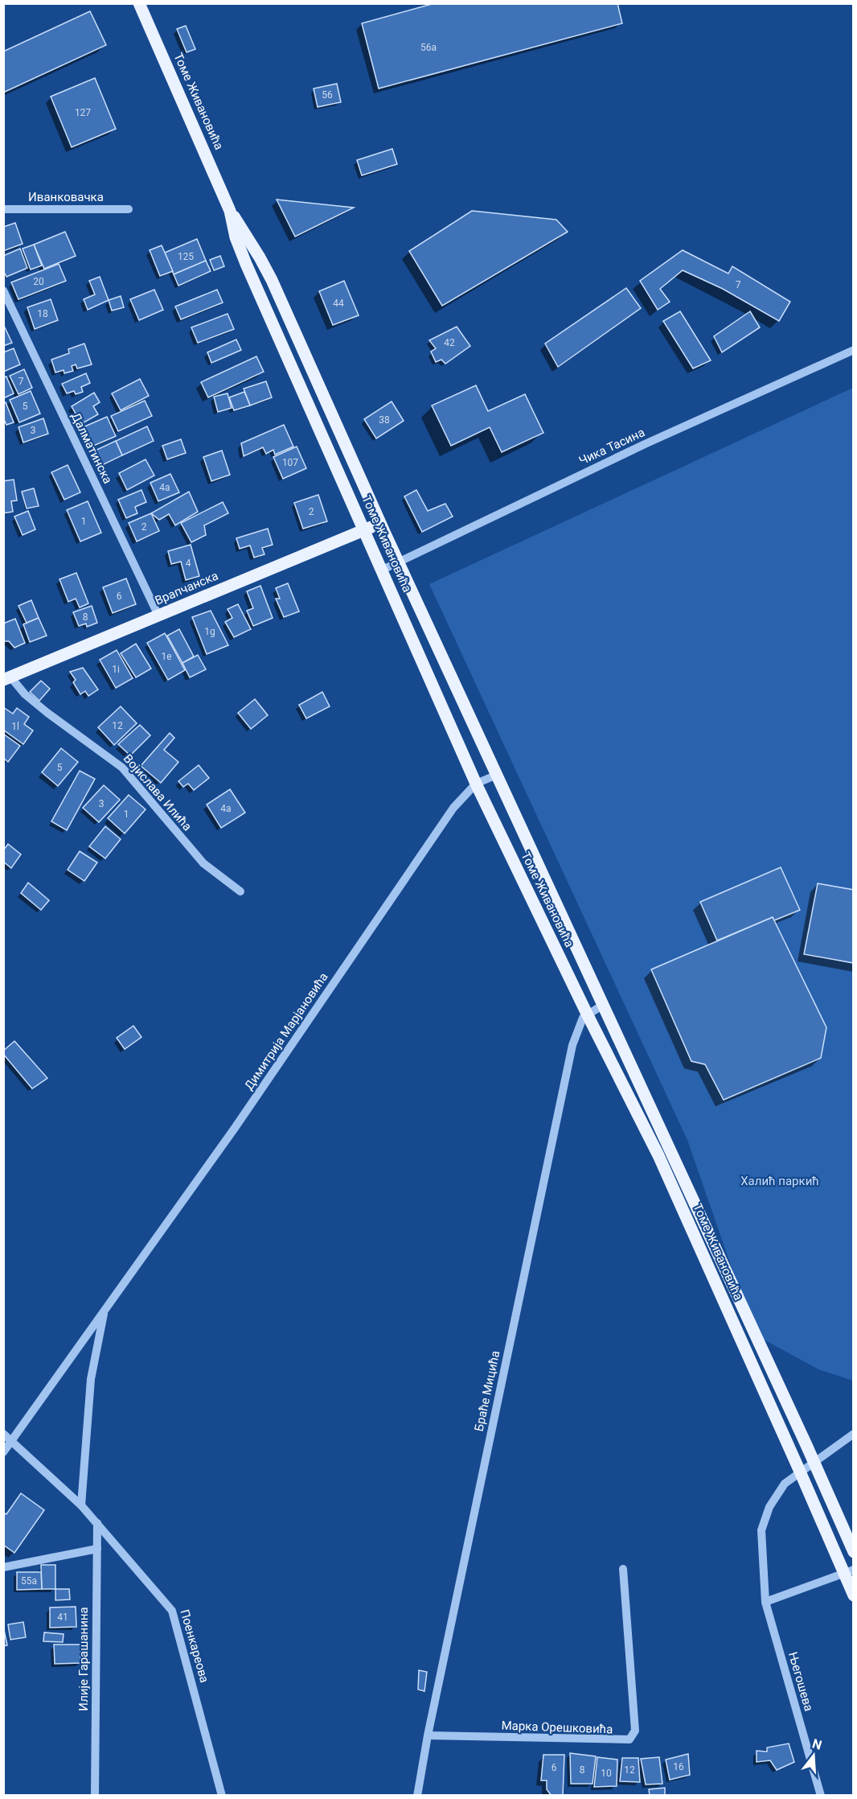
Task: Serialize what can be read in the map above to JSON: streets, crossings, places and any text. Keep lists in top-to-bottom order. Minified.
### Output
{"streets":{"main road":["Томе Живановића","Врапчанска"],"street":["Иванковачка","Чика Тасина","Далматинска","Војислава Илића","Димитрија Марјановића","Браће Мицића","Поенкареова","Илије Гарашанина","Његошева","Марка Орешковића"]},"crossings":[["Томе Живановића","Чика Тасина"],["Томе Живановића","Врапчанска"],["Томе Живановића","Димитрија Марјановића"],["Томе Живановића","Браће Мицића"],["Томе Живановића","Његошева"],["Далматинска","Врапчанска"],["Врапчанска","Војислава Илића"],["Димитрија Марјановића","Поенкареова"],["Браће Мицића","Марка Орешковића"],["Поенкареова","Илије Гарашанина"]],"parks":["Халић паркић"],"house_numbers":["56a","56","127","125","20","7","44","18","42","7","5","38","3","107","4a","2","1","2","4","6","8","1g","1e","1i","12","1l","5","3","4a","1","55a","41","16","6","8","12","10"],"north":"top"}
